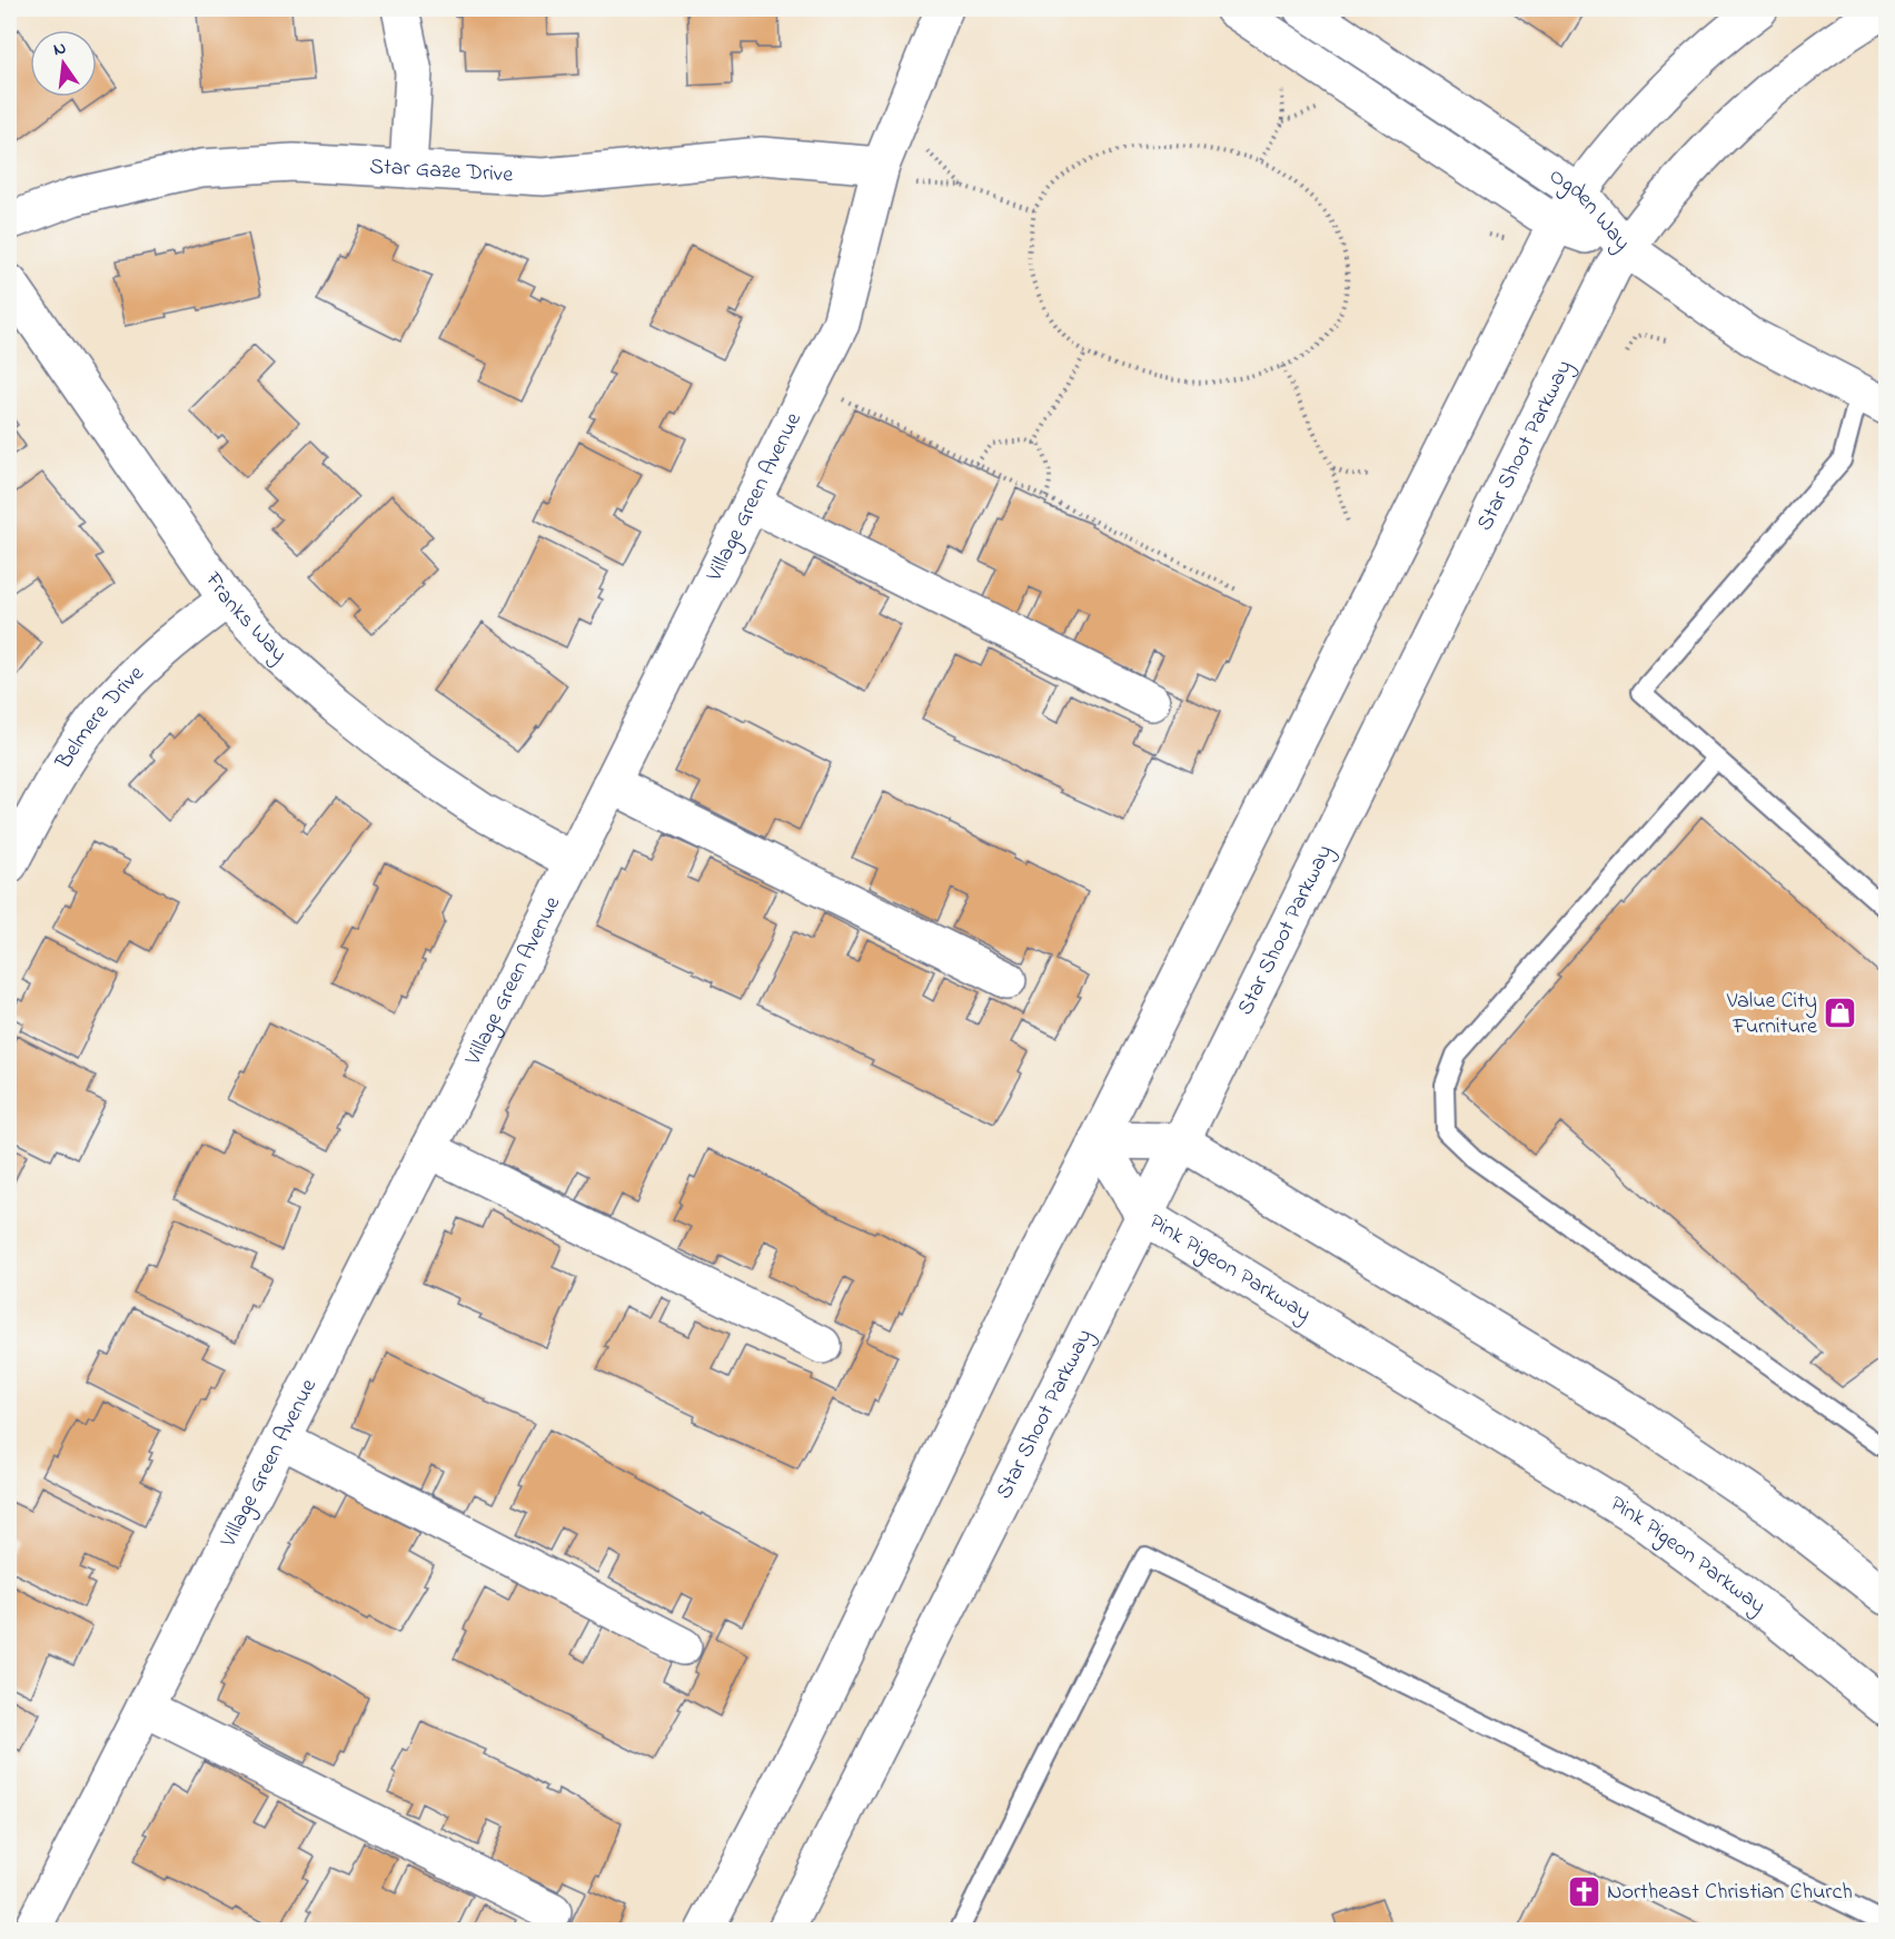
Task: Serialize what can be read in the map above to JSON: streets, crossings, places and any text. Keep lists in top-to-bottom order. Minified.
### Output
{"streets":{"street":["Star Gaze Drive","Ogden Way","Star Shoot Parkway","Village Green Avenue","Franks Way","Belmere Drive","Pink Pigeon Parkway"]},"crossings":[["Star Gaze Drive","Village Green Avenue"],["Ogden Way","Star Shoot Parkway"],["Star Shoot Parkway","Pink Pigeon Parkway"],["Village Green Avenue","Franks Way"],["Franks Way","Belmere Drive"]],"places":{"shop":["Value City Furniture"],"church":["Northeast Christian Church"]},"north":"top"}
